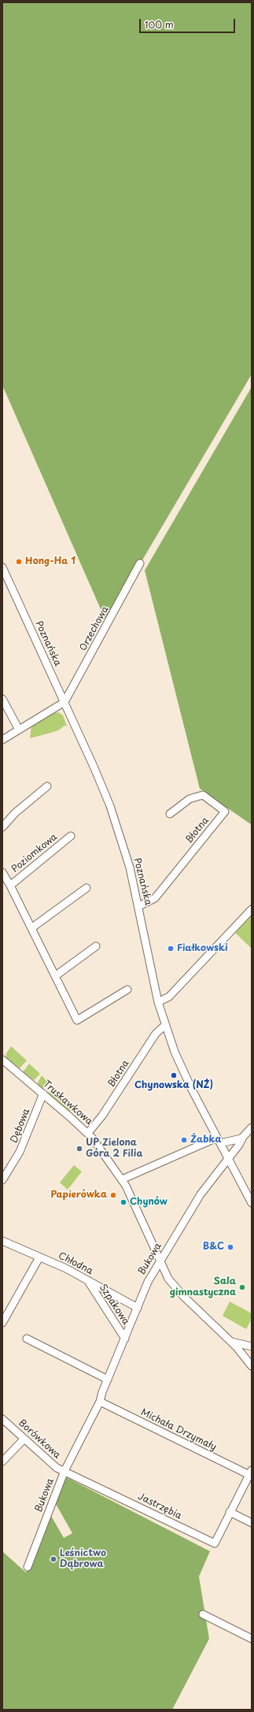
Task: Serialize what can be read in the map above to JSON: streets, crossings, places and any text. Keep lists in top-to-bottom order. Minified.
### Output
{"streets":{"street":["Orzechowa","Poznańska","Błotna","Poziomkowa","Truskawkowa","Dębowa","Bukowa","Chłodna","Szpakowa","Michała Drzymały","Borówkowa","Jastrzębia"]},"crossings":[["Orzechowa","Poznańska"],["Poznańska","Błotna"],["Poznańska","Bukowa"],["Błotna","Truskawkowa"],["Truskawkowa","Dębowa"],["Truskawkowa","Bukowa"],["Bukowa","Chłodna"],["Bukowa","Szpakowa"],["Bukowa","Michała Drzymały"],["Bukowa","Borówkowa"],["Bukowa","Jastrzębia"],["Chłodna","Szpakowa"],["Michała Drzymały","Jastrzębia"],["Borówkowa","Jastrzębia"]],"places":["Hong-Ha 1","Fiałkowski","Chynowska (NŻ)","Żabka","UP Zielona Góra 2 Filia","Papierówka","Chynów","B&C","Sala gimnastyczna","Leśnictwo Dąbrowa"],"scale_bar":"100 m"}
